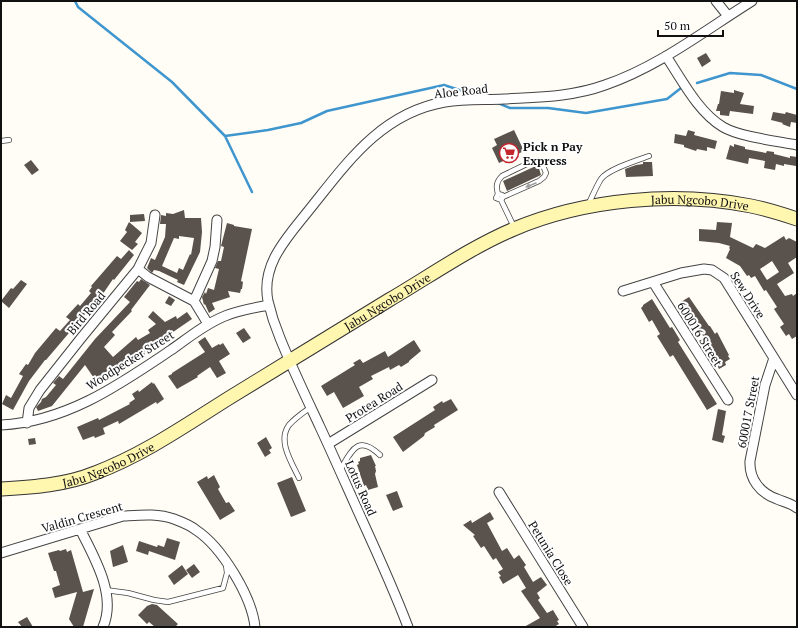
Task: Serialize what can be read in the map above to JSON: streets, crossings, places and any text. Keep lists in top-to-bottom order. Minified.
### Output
{"streets":{"main road":["Jabu Ngcobo Drive"],"street":["Aloe Road","Sew Drive","Bird Road","600016 Street","Woodpecker Street","Protea Road","600017 Street","Lotus Road","Valdin Crescent","Petunia Close"]},"crossings":[["Aloe Road","Jabu Ngcobo Drive"],["Aloe Road","Woodpecker Street"],["Aloe Road","Lotus Road"],["Jabu Ngcobo Drive","Lotus Road"],["Sew Drive","600016 Street"],["Sew Drive","600017 Street"],["Bird Road","Woodpecker Street"],["Protea Road","Lotus Road"]],"places":{"supermarket":["Pick n Pay Express"]},"scale_bar":"50 m"}
